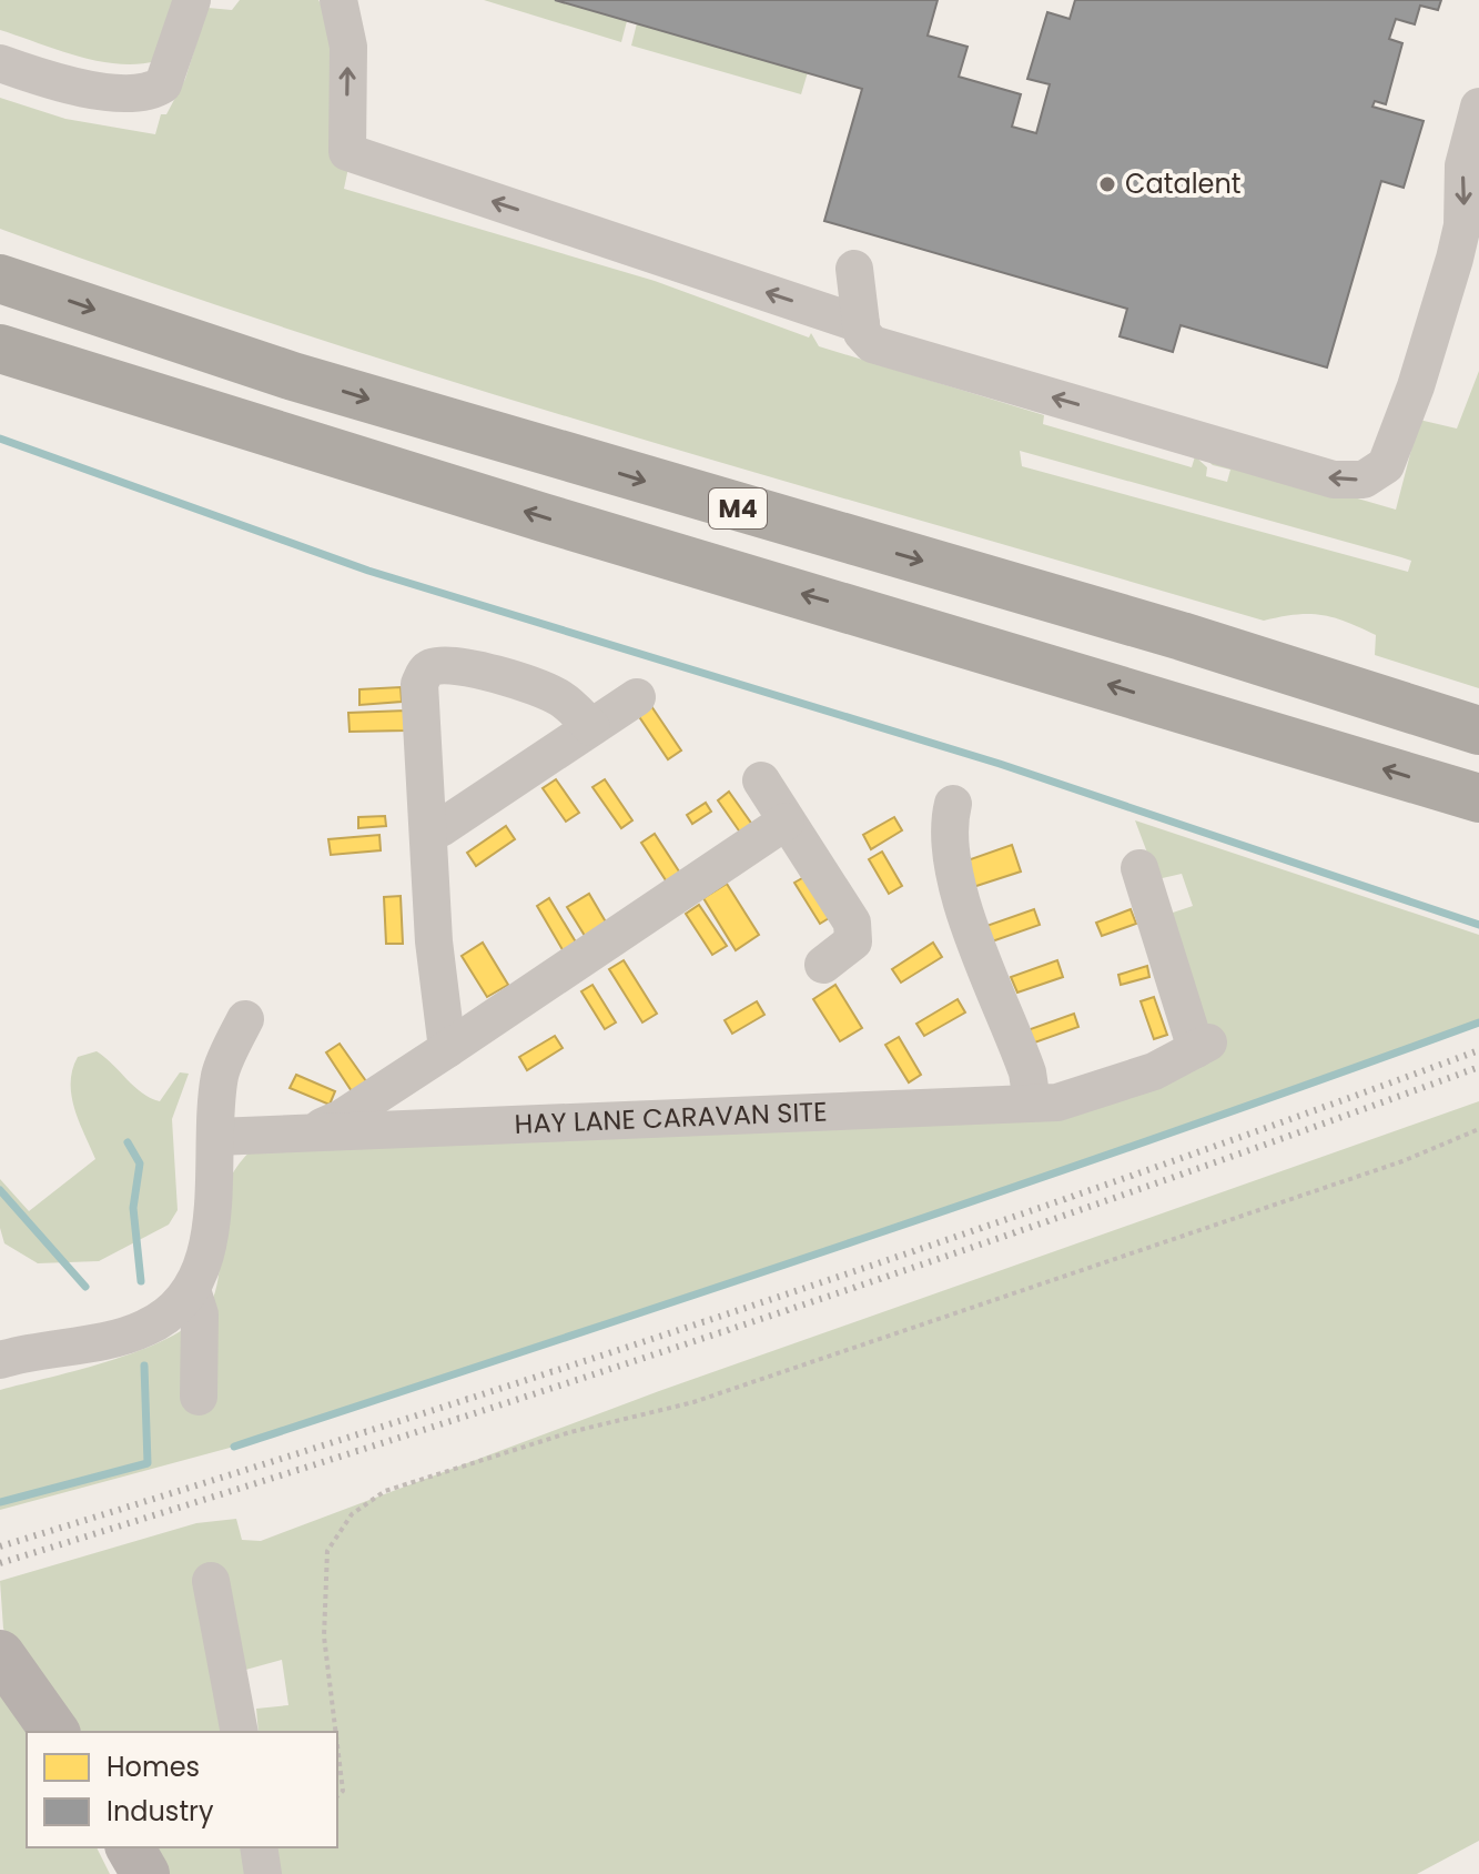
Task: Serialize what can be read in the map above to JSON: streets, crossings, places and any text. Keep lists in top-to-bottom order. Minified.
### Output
{"streets":{"highway":["M4"],"street":["HAY LANE CARAVAN SITE"]},"places":["Catalent"],"legend":["Homes","Industry"]}
